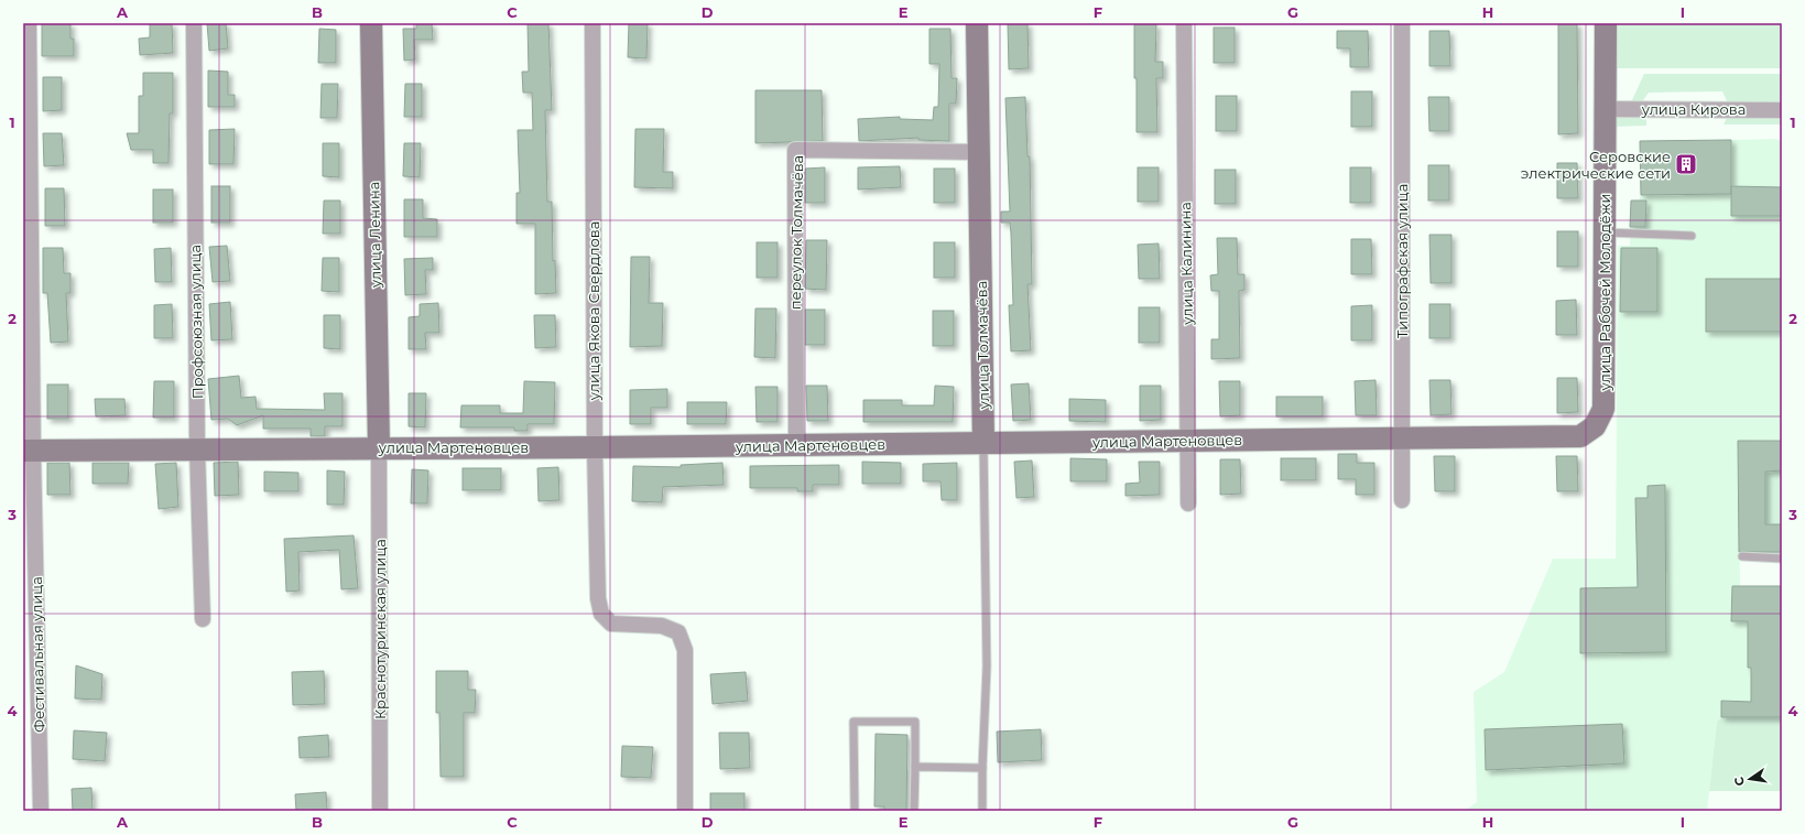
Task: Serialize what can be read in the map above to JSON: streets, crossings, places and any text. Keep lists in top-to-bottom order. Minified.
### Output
{"streets":{"street":["улица Кирова","переулок Толмачёва","улица Ленина","Типографская улица","улица Калинина","улица Рабочей Молодёжи","улица Якова Свердлова","Профсоюзная улица","улица Толмачёва","улица Мартеновцев","Краснотуринская улица","Фестивальная улица"]},"crossings":[["улица Кирова","улица Рабочей Молодёжи"],["переулок Толмачёва","улица Толмачёва"],["переулок Толмачёва","улица Мартеновцев"],["улица Ленина","улица Мартеновцев"],["улица Ленина","Краснотуринская улица"],["Типографская улица","улица Мартеновцев"],["улица Калинина","улица Мартеновцев"],["улица Рабочей Молодёжи","улица Мартеновцев"],["улица Якова Свердлова","улица Мартеновцев"],["Профсоюзная улица","улица Мартеновцев"],["улица Толмачёва","улица Мартеновцев"],["улица Мартеновцев","Краснотуринская улица"],["улица Мартеновцев","Фестивальная улица"]],"places":{"building":["Серовские электрические сети"]},"north":"left","grid":{"columns":["A","B","C","D","E","F","G","H","I"],"rows":["1","2","3","4"]}}
